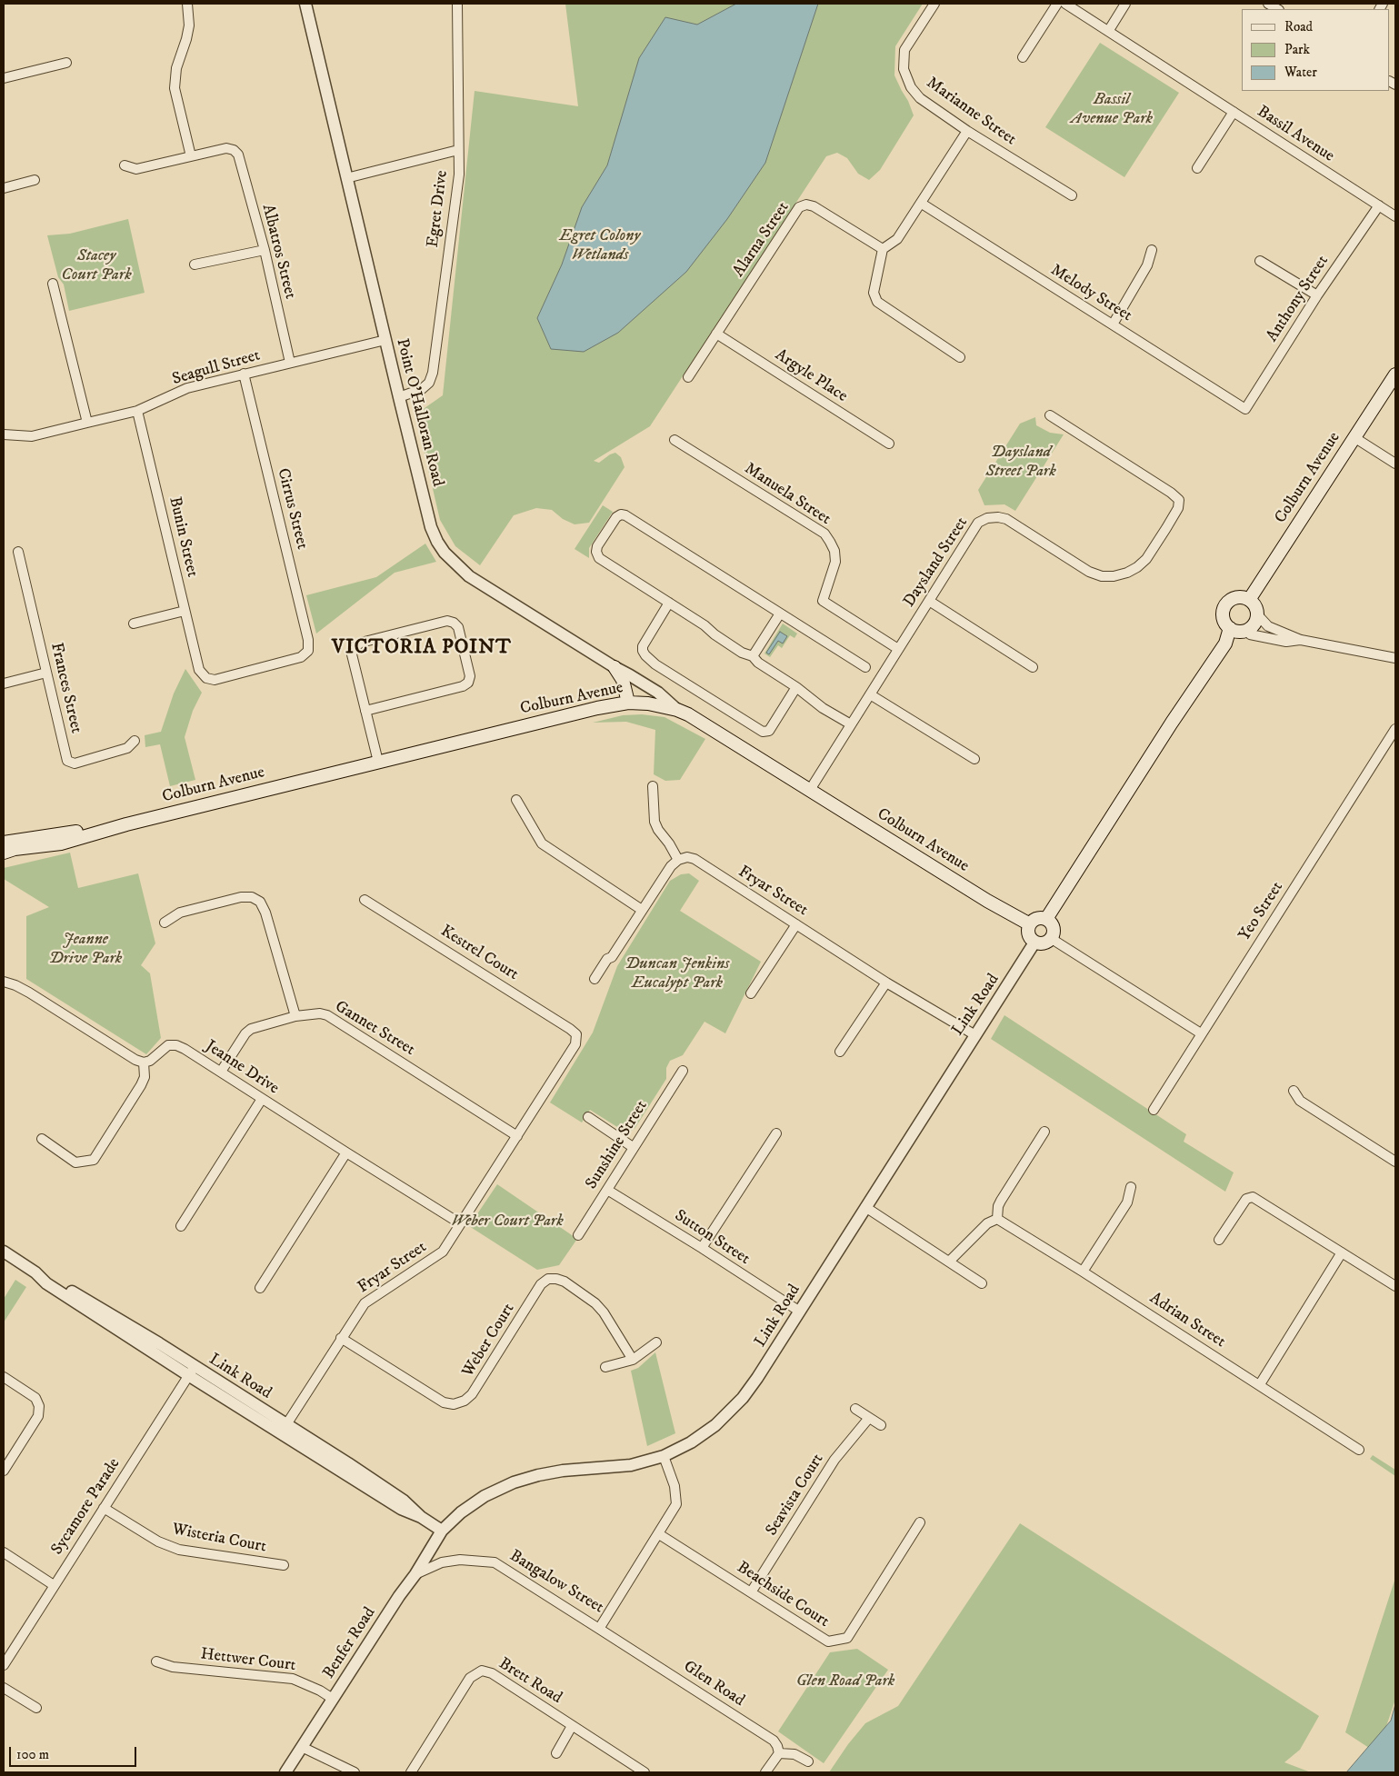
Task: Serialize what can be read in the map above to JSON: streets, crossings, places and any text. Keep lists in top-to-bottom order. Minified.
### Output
{"streets":{"main road":["Colburn Avenue"],"street":["Marianne Street","Bassil Avenue","Egret Drive","Alarna Street","Albatros Street","Melody Street","Anthony Street","Seagull Street","Argyle Place","Point O'Halloran Road","Manuela Street","Cirrus Street","Bunin Street","Daysland Street","Frances Street","Fryar Street","Yeo Street","Kestrel Court","Link Road","Gannet Street","Jeanne Drive","Sunshine Street","Sutton Street","Adrian Street","Weber Court","Seavista Court","Sycamore Parade","Wisteria Court","Bangalow Street","Beachside Court","Benfer Road","Hettwer Court","Brett Road","Glen Road"]},"crossings":[["Bassil Avenue","Anthony Street"],["Egret Drive","Point O'Halloran Road"],["Alarna Street","Argyle Place"],["Albatros Street","Seagull Street"],["Melody Street","Anthony Street"],["Seagull Street","Point O'Halloran Road"],["Seagull Street","Cirrus Street"],["Seagull Street","Bunin Street"],["Point O'Halloran Road","Colburn Avenue"],["Colburn Avenue","Daysland Street"],["Colburn Avenue","Link Road"],["Manuela Street","Daysland Street"],["Cirrus Street","Bunin Street"],["Fryar Street","Kestrel Court"],["Fryar Street","Link Road"],["Fryar Street","Gannet Street"],["Fryar Street","Jeanne Drive"],["Fryar Street","Weber Court"],["Link Road","Sutton Street"],["Link Road","Sycamore Parade"],["Link Road","Bangalow Street"],["Link Road","Benfer Road"],["Gannet Street","Jeanne Drive"],["Sunshine Street","Sutton Street"],["Seavista Court","Beachside Court"],["Sycamore Parade","Wisteria Court"],["Bangalow Street","Beachside Court"],["Bangalow Street","Benfer Road"],["Bangalow Street","Glen Road"],["Benfer Road","Hettwer Court"]],"districts":["VICTORIA POINT"],"parks":["Bassil Avenue Park","Egret Colony Wetlands","Stacey Court Park","Daysland Street Park","Jeanne Drive Park","Duncan Jenkins Eucalypt Park","Weber Court Park","Glen Road Park"],"legend":["Road","Park","Water"],"scale_bar":"100 m"}
